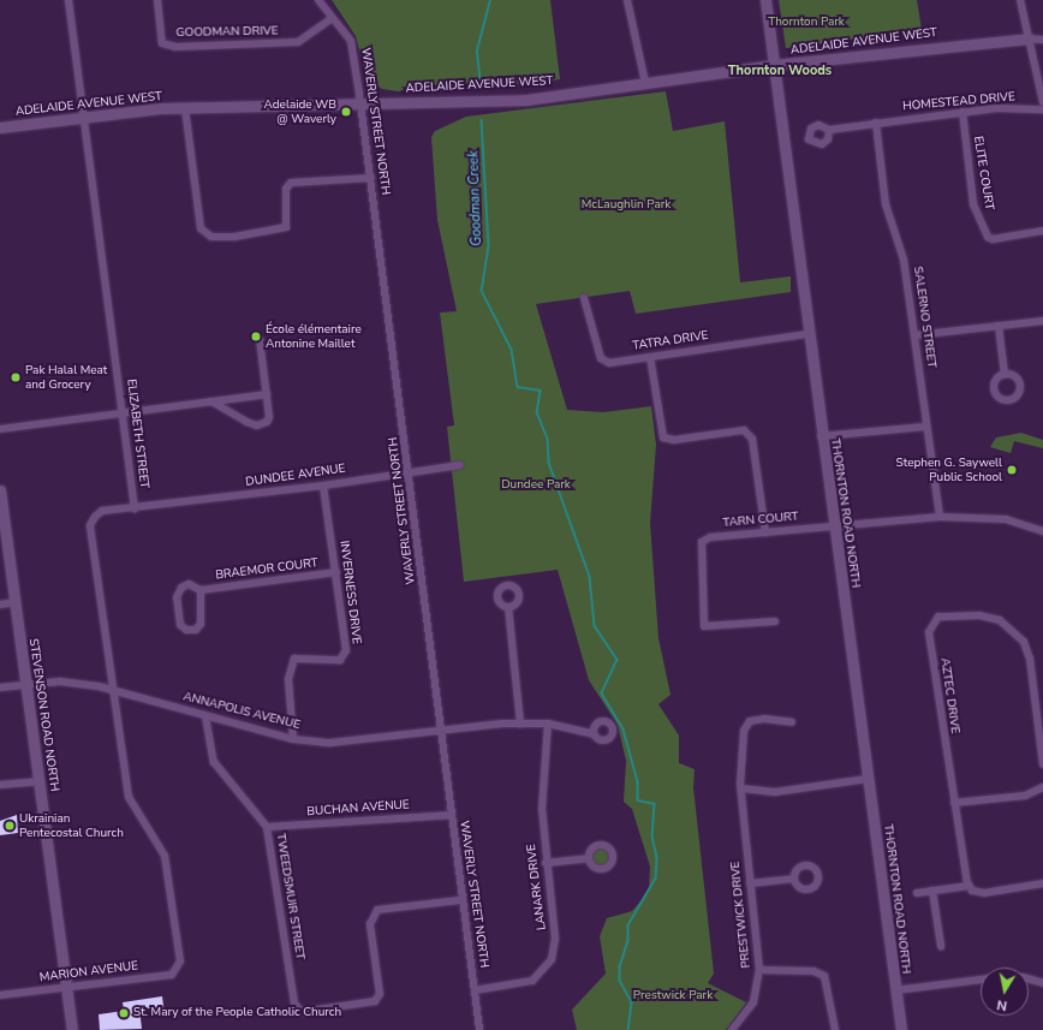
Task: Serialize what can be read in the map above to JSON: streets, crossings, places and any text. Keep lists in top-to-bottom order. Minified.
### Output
{"streets":{"main road":["ADELAIDE AVENUE WEST","THORNTON ROAD NORTH","STEVENSON ROAD NORTH"],"street":["GOODMAN DRIVE","HOMESTEAD DRIVE","WAVERLY STREET NORTH","ELITE COURT","SALERNO STREET","TATRA DRIVE","ELIZABETH STREET","DUNDEE AVENUE","TARN COURT","BRAEMOR COURT","INVERNESS DRIVE","AZTEC DRIVE","ANNAPOLIS AVENUE","BUCHAN AVENUE","LANARK DRIVE","TWEEDSMUIR STREET","PRESTWICK DRIVE","MARION AVENUE"]},"crossings":[["GOODMAN DRIVE","WAVERLY STREET NORTH"],["ADELAIDE AVENUE WEST","WAVERLY STREET NORTH"],["ADELAIDE AVENUE WEST","ELIZABETH STREET"],["ADELAIDE AVENUE WEST","THORNTON ROAD NORTH"],["HOMESTEAD DRIVE","ELITE COURT"],["HOMESTEAD DRIVE","SALERNO STREET"],["WAVERLY STREET NORTH","DUNDEE AVENUE"],["WAVERLY STREET NORTH","ANNAPOLIS AVENUE"],["WAVERLY STREET NORTH","BUCHAN AVENUE"],["WAVERLY STREET NORTH","LANARK DRIVE"],["WAVERLY STREET NORTH","TWEEDSMUIR STREET"],["SALERNO STREET","TARN COURT"],["TATRA DRIVE","THORNTON ROAD NORTH"],["ELIZABETH STREET","DUNDEE AVENUE"],["DUNDEE AVENUE","INVERNESS DRIVE"],["THORNTON ROAD NORTH","TARN COURT"],["BRAEMOR COURT","INVERNESS DRIVE"],["INVERNESS DRIVE","ANNAPOLIS AVENUE"],["ANNAPOLIS AVENUE","STEVENSON ROAD NORTH"],["ANNAPOLIS AVENUE","LANARK DRIVE"],["ANNAPOLIS AVENUE","TWEEDSMUIR STREET"],["ANNAPOLIS AVENUE","MARION AVENUE"],["STEVENSON ROAD NORTH","MARION AVENUE"],["BUCHAN AVENUE","TWEEDSMUIR STREET"]],"districts":["Thornton Woods"],"water":["Goodman Creek"],"parks":["Thornton Park","McLaughlin Park","Dundee Park","Prestwick Park"],"places":["Adelaide WB @ Waverly","École élémentaire Antonine Maillet","Pak Halal Meat and Grocery","Stephen G. Saywell Public School","Ukrainian Pentecostal Church","St. Mary of the People Catholic Church"],"north":"bottom"}
